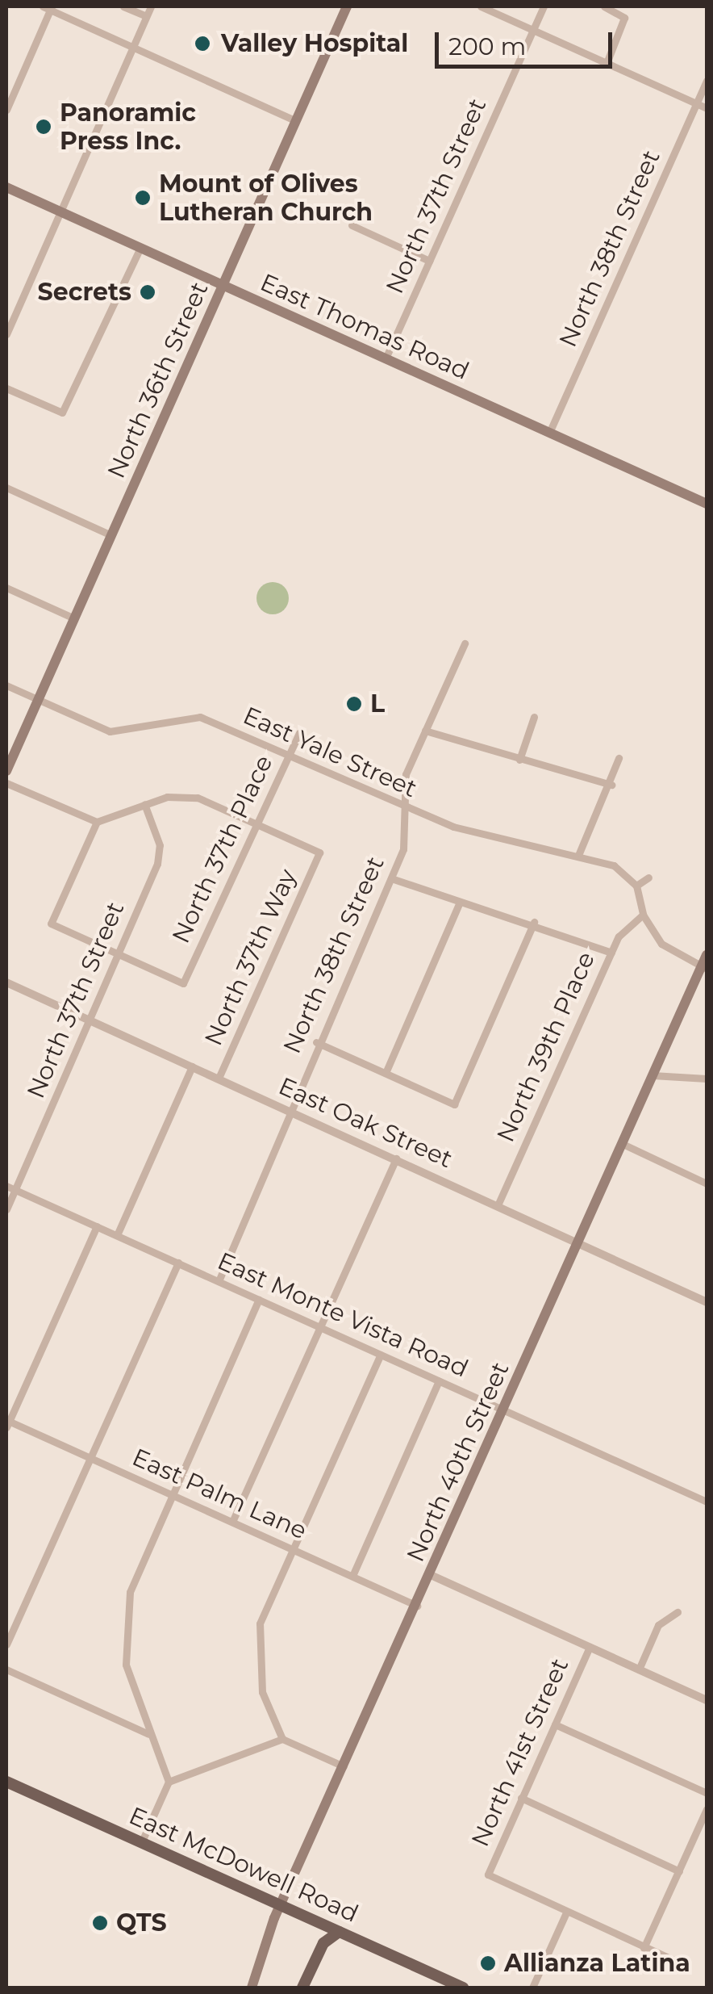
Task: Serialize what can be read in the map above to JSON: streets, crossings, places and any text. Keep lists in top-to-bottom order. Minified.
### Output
{"streets":{"main road":["East Thomas Road","North 36th Street","North 40th Street","East McDowell Road"],"street":["North 37th Street","North 38th Street","East Yale Street","North 37th Place","North 37th Way","North 39th Place","East Oak Street","East Monte Vista Road","East Palm Lane","North 41st Street"]},"crossings":[["North 37th Street","East Thomas Road"],["North 37th Street","North 37th Place"],["North 37th Street","East Oak Street"],["North 37th Street","East Monte Vista Road"],["North 38th Street","East Thomas Road"],["North 38th Street","East Yale Street"],["North 38th Street","East Oak Street"],["North 38th Street","East Monte Vista Road"],["East Thomas Road","North 36th Street"],["North 36th Street","East Yale Street"],["East Yale Street","North 37th Place"],["North 37th Place","North 37th Way"],["North 37th Way","East Oak Street"],["North 39th Place","East Oak Street"],["East Oak Street","North 40th Street"],["East Monte Vista Road","North 40th Street"],["North 40th Street","East Palm Lane"],["North 40th Street","East McDowell Road"]],"places":["Valley Hospital","Panoramic Press Inc.","Mount of Olives Lutheran Church","Secrets","L","QTS","Allianza Latina"],"scale_bar":"200 m"}
